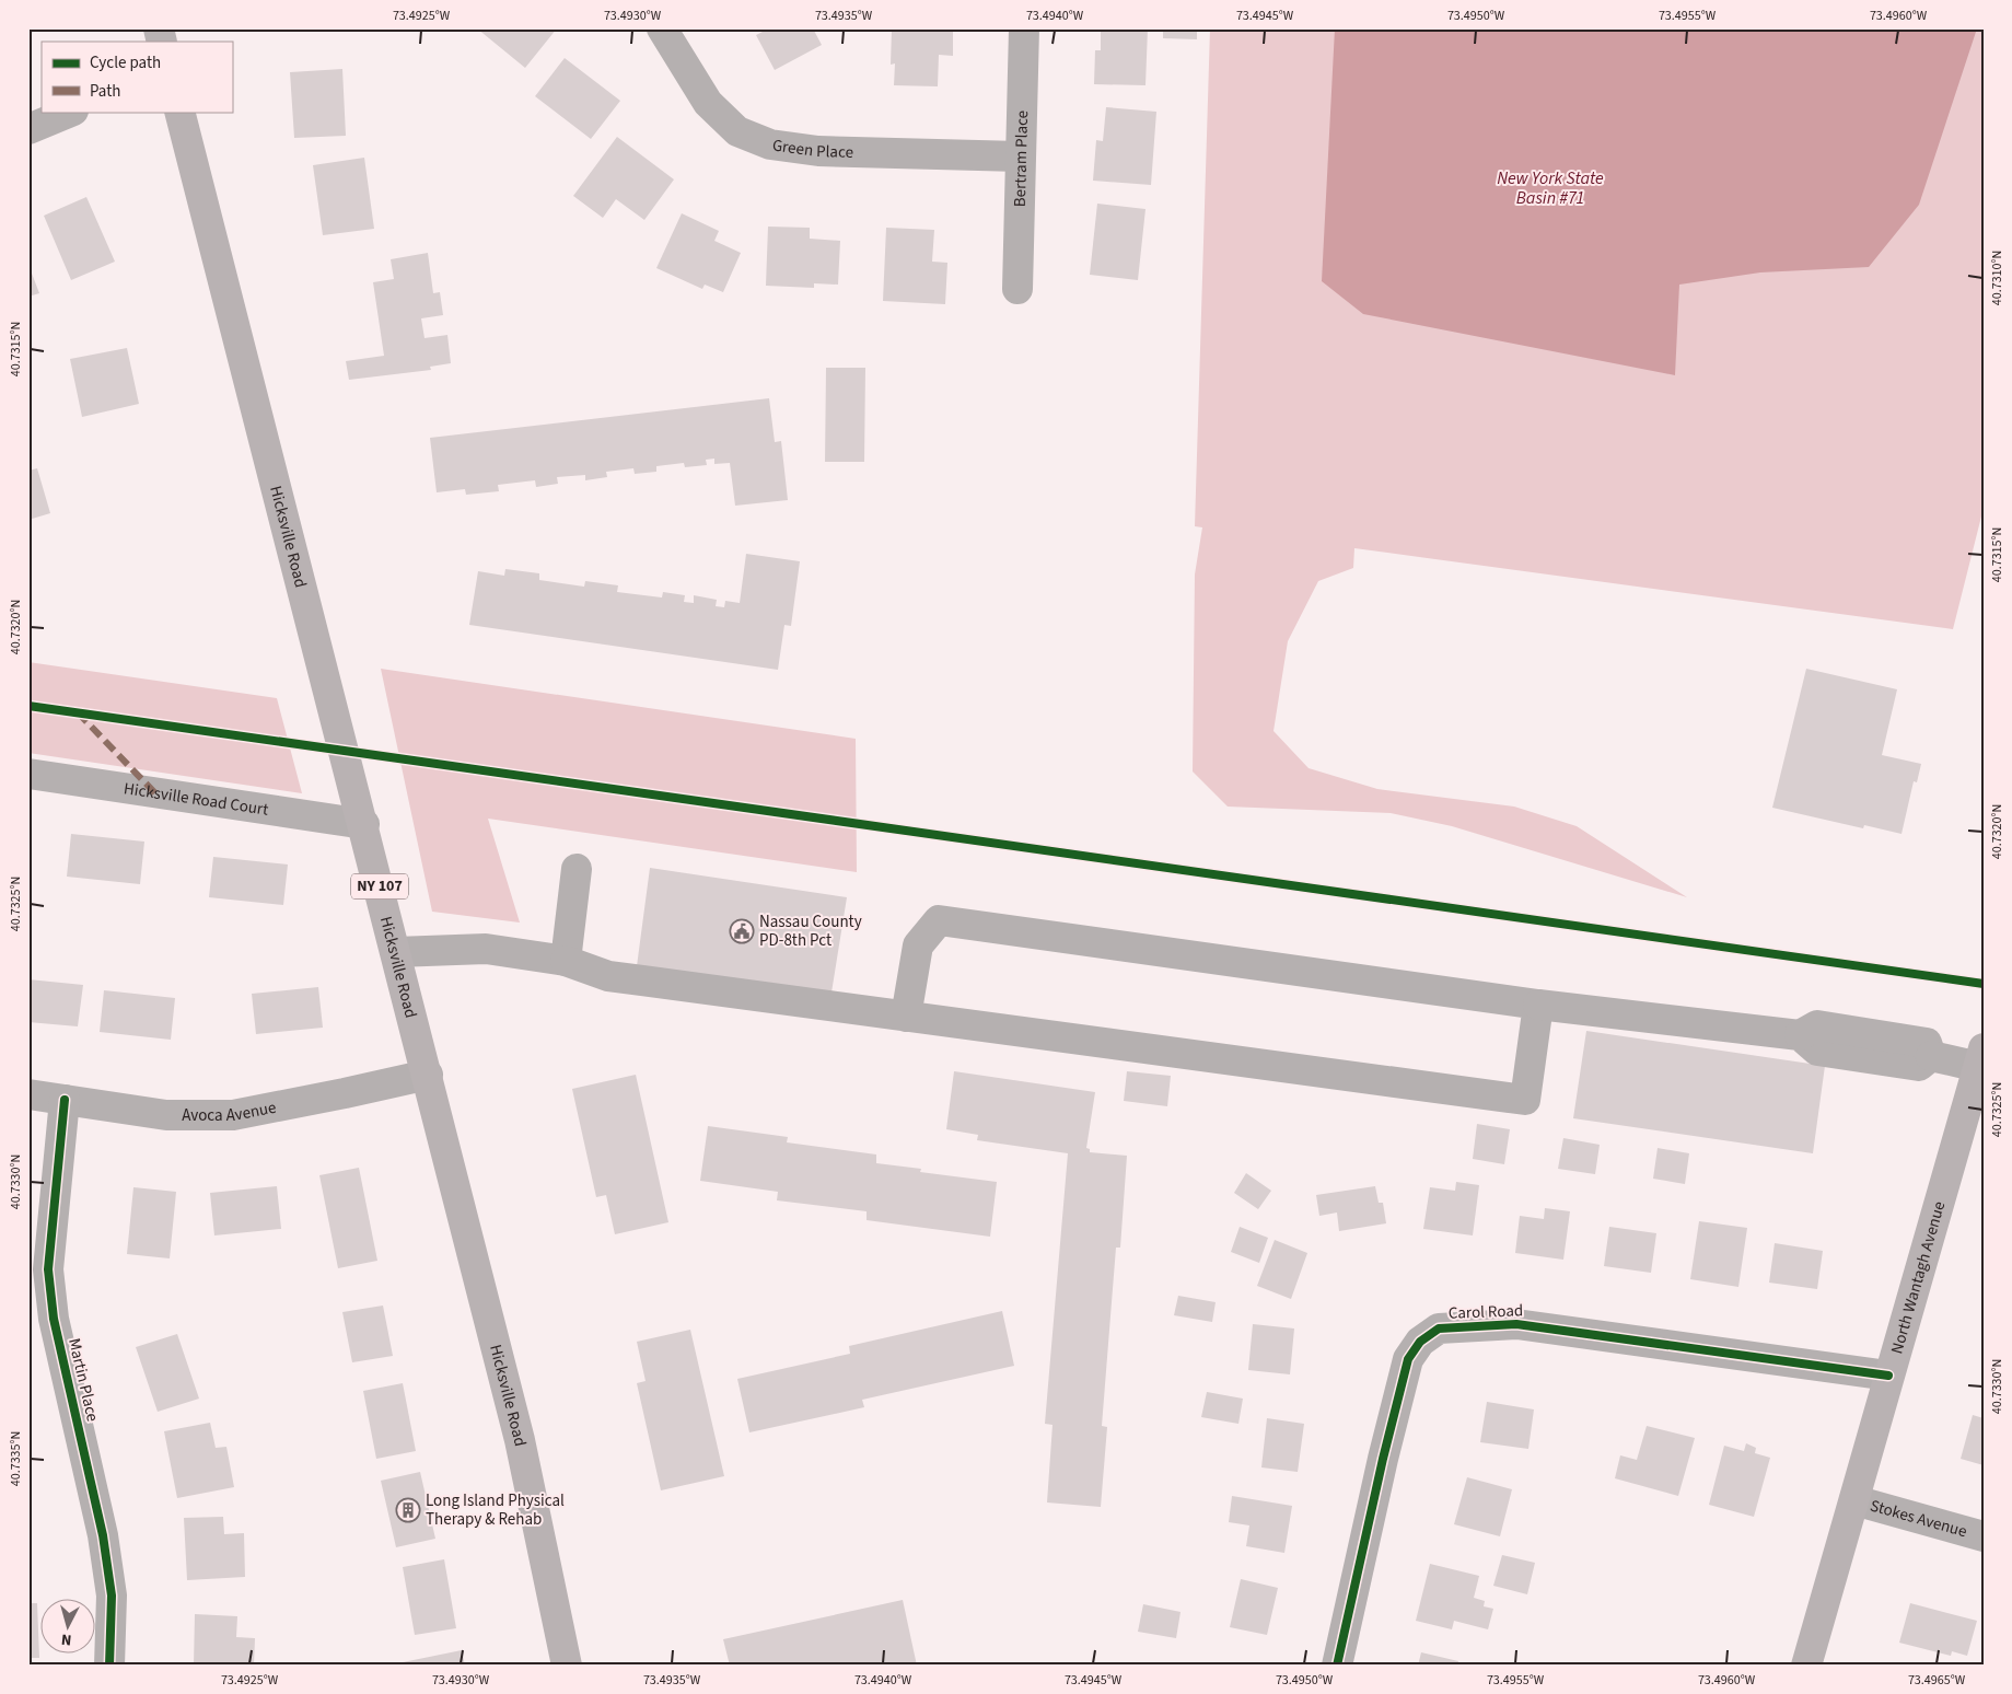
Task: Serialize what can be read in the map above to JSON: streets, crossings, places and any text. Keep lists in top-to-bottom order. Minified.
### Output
{"streets":{"main road":["Hicksville Road","NY 107","North Wantagh Avenue"],"street":["Green Place","Bertram Place","Hicksville Road Court","Avoca Avenue","Carol Road","Martin Place","Stokes Avenue"]},"crossings":[["Green Place","Bertram Place"],["Hicksville Road","Hicksville Road Court"],["Hicksville Road","Avoca Avenue"],["Avoca Avenue","Martin Place"],["North Wantagh Avenue","Carol Road"],["North Wantagh Avenue","Stokes Avenue"]],"water":["New York State Basin #71"],"places":{"public building":["Nassau County PD-8th Pct"],"building":["Long Island Physical Therapy & Rehab"]},"legend":["Cycle path","Path"],"north":"bottom","coordinates":["73.4925°W","73.4930°W","73.4935°W","73.4940°W","73.4945°W","73.4950°W","73.4955°W","73.4960°W","40.7310°N","40.7315°N","40.7320°N","40.7325°N","40.7330°N","40.7335°N","73.4965°W"]}
